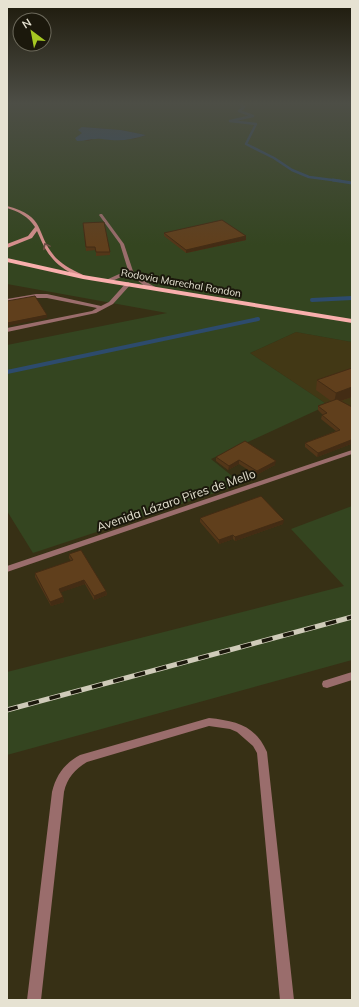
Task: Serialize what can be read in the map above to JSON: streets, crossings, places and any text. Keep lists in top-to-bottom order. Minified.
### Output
{"streets":{"main road":["Rodovia Marechal Rondon"],"street":["Avenida Lázaro Pires de Mello"]},"north":"top left"}
